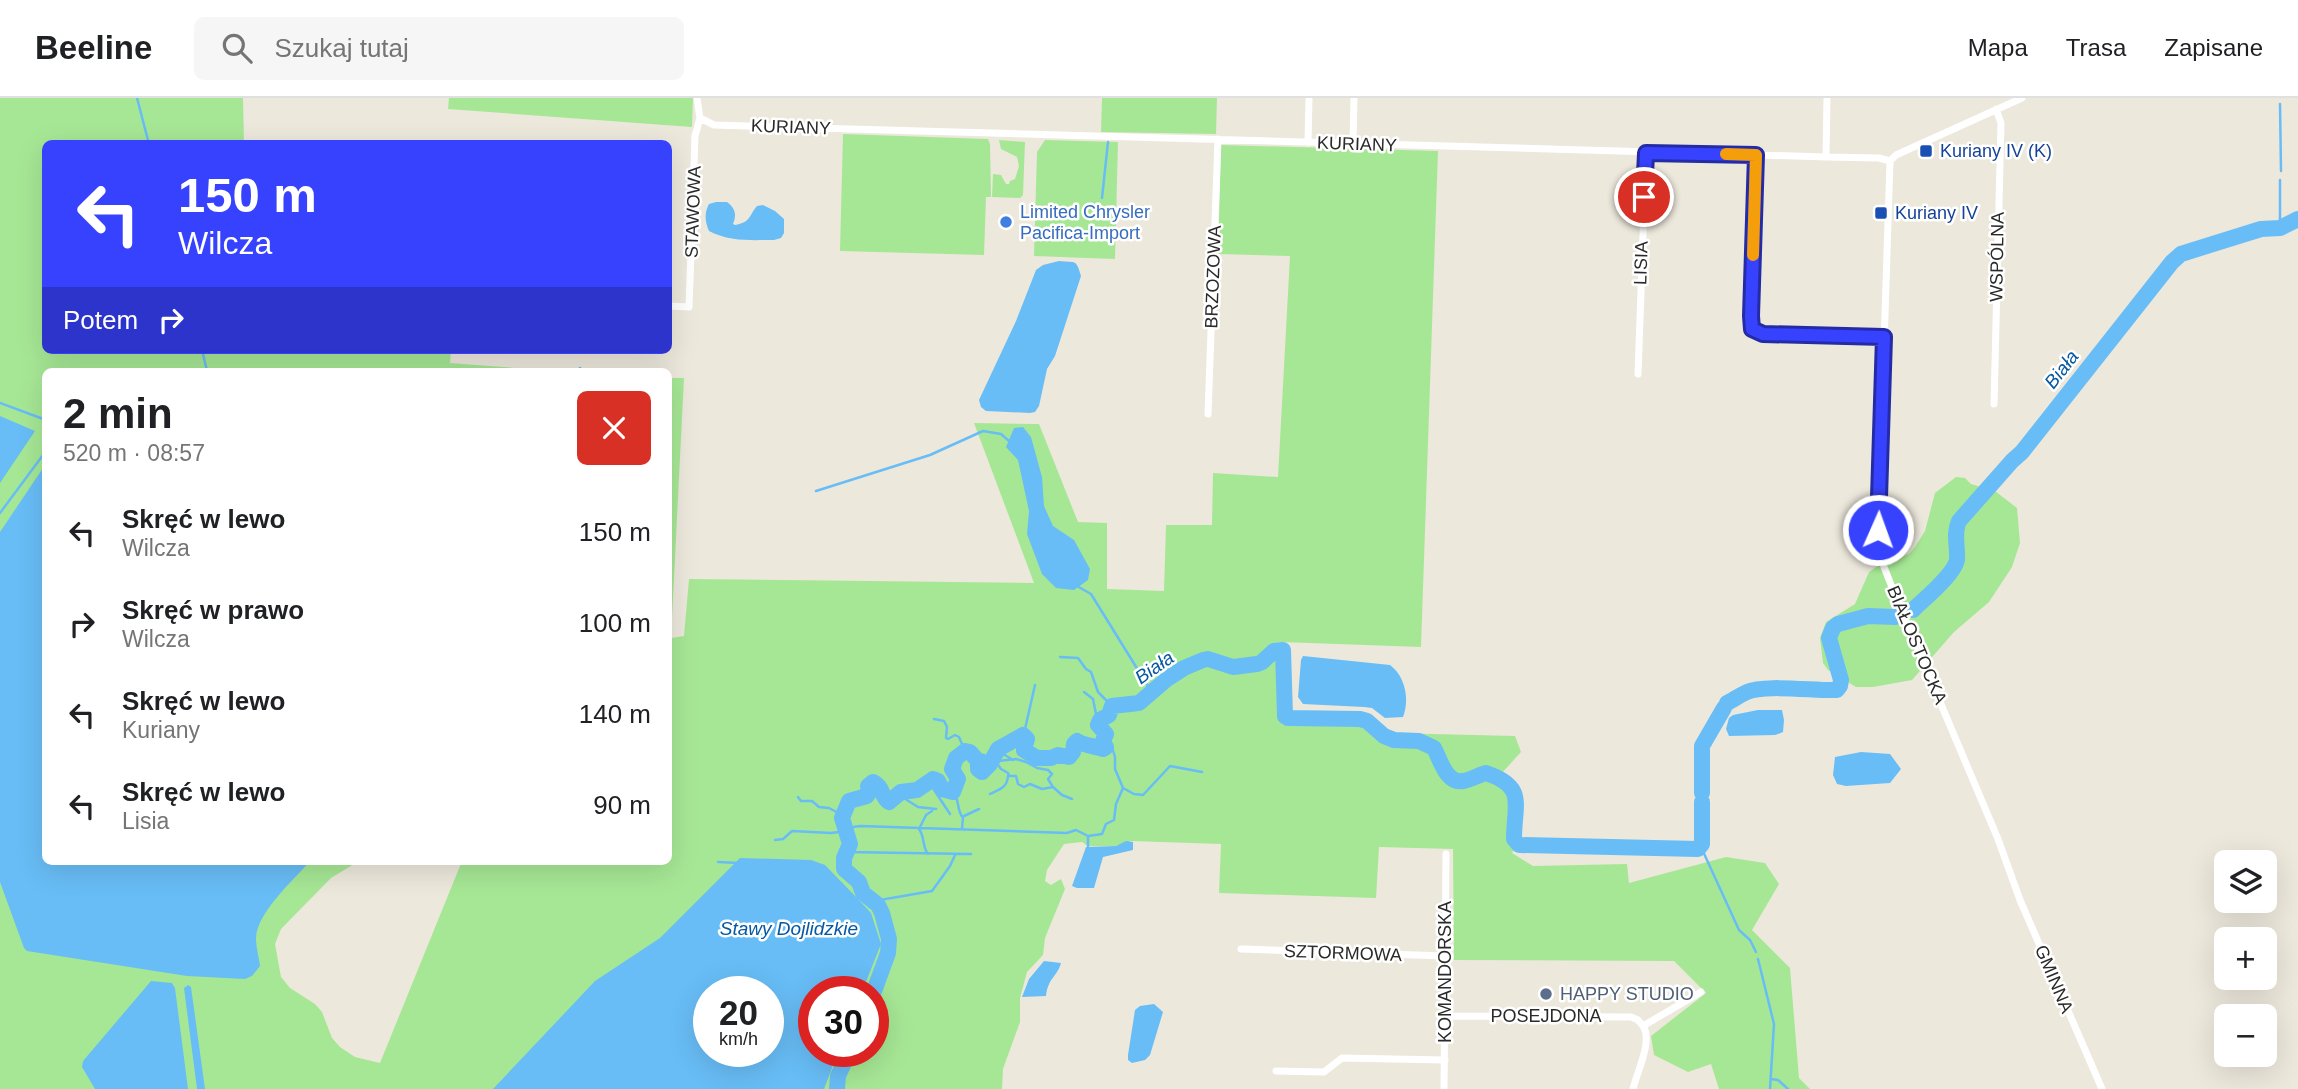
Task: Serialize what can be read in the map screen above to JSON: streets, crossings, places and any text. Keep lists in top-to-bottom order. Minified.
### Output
{"streets":{"street":["KURIANY","STAWOWA","WSPÓLNA","LISIA","BRZOZOWA","BIAŁOSTOCKA","SZTORMOWA","KOMANDORSKA","GMINNA","POSEJDONA"]},"crossings":[["KURIANY","STAWOWA"],["KURIANY","LISIA"],["KURIANY","BRZOZOWA"],["KURIANY","BIAŁOSTOCKA"],["BIAŁOSTOCKA","GMINNA"],["SZTORMOWA","KOMANDORSKA"],["KOMANDORSKA","POSEJDONA"]],"water":["Biała","Stawy Dojlidzkie"],"places":{"transit":["Kuriany IV (K)","Kuriany IV"],"other":["Limited Chrysler Pacifica-Import","HAPPY STUDIO"]},"page":{"header":"Beeline","search":"Szukaj tutaj","nav":["Mapa","Trasa","Zapisane"],"turn":["150 m","Wilcza"],"then":"Potem","heading":["2 min","520 m · 08:57"],"list":[{"name":"Skręć w lewo","note":"Wilcza","value":"150 m"},{"name":"Skręć w prawo","note":"Wilcza","value":"100 m"},{"name":"Skręć w lewo","note":"Kuriany","value":"140 m"},{"name":"Skręć w lewo","note":"Lisia","value":"90 m"}],"map_buttons":["+","−"],"speed":"20 km/h","limit":"30"}}
